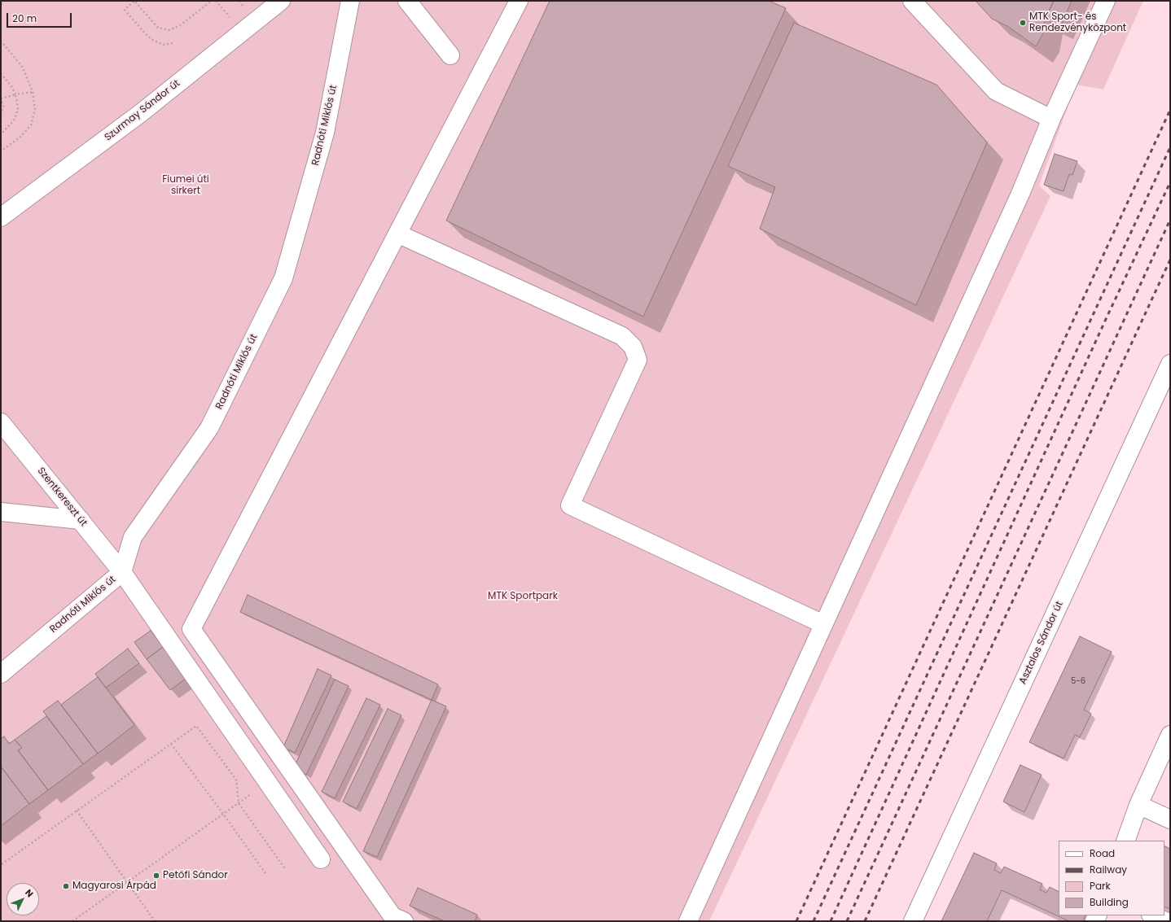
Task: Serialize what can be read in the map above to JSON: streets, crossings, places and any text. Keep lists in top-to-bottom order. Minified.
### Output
{"streets":{"street":["Szurmay Sándor út","Radnóti Miklós út","Szentkereszt út","Asztalos Sándor út"]},"crossings":[["Radnóti Miklós út","Szentkereszt út"]],"parks":["Fiumei úti sírkert","MTK Sportpark"],"places":["MTK Sport- és Rendezvényközpont","Petőfi Sándor","Magyarosi Árpád"],"house_numbers":["5-6"],"legend":["Road","Railway","Park","Building"],"scale_bar":"20 m","north":"top right"}
